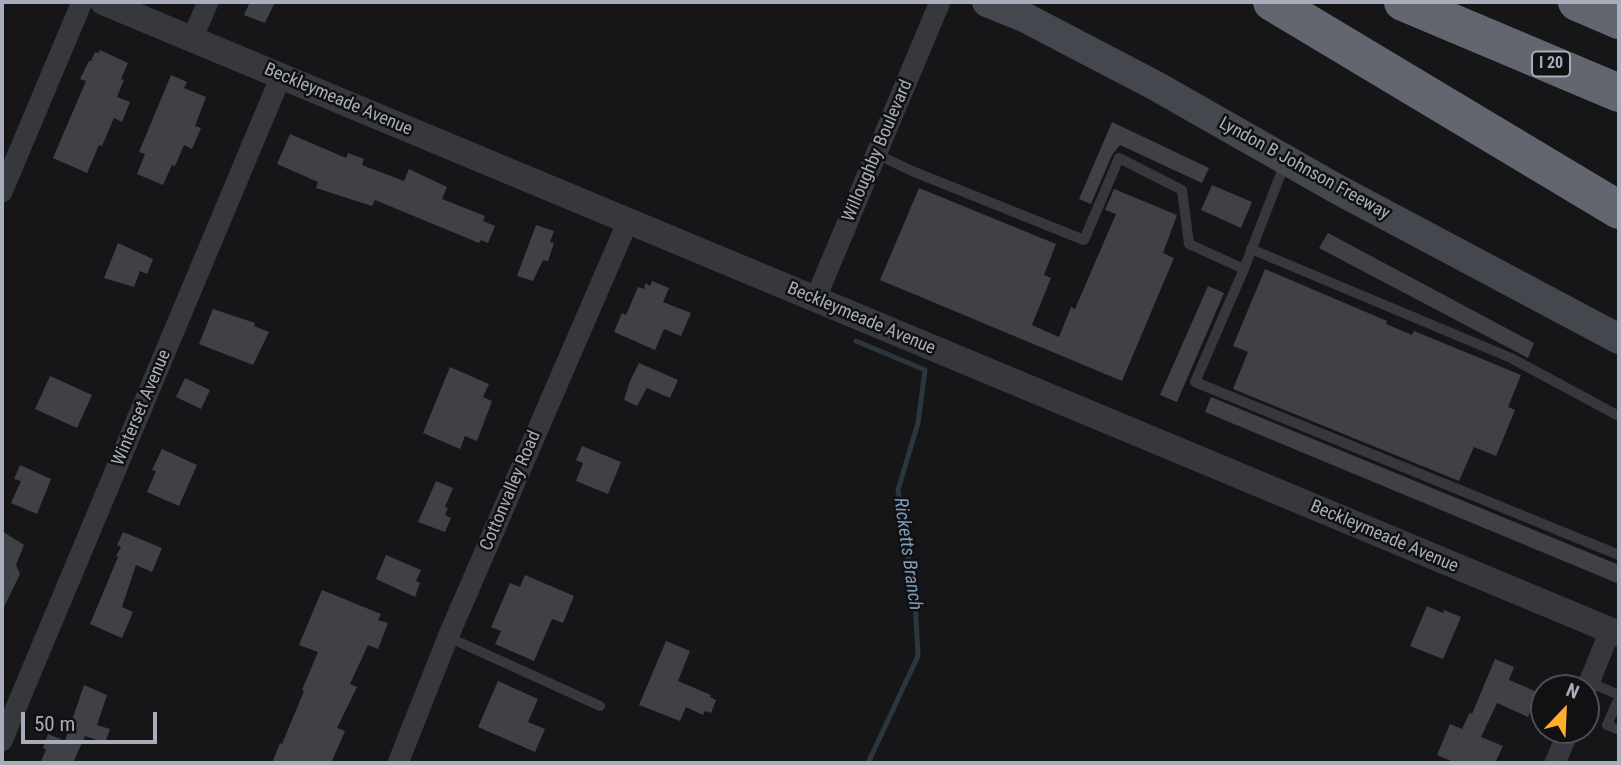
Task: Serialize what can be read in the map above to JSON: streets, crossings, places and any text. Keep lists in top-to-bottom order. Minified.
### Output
{"streets":{"highway":["I 20"],"main road":["Lyndon B Johnson Freeway"],"street":["Beckleymeade Avenue","Willoughby Boulevard","Winterset Avenue","Cottonvalley Road"]},"crossings":[["Beckleymeade Avenue","Willoughby Boulevard"],["Beckleymeade Avenue","Winterset Avenue"],["Beckleymeade Avenue","Cottonvalley Road"]],"water":["Ricketts Branch"],"scale_bar":"50 m","north":"top right"}
